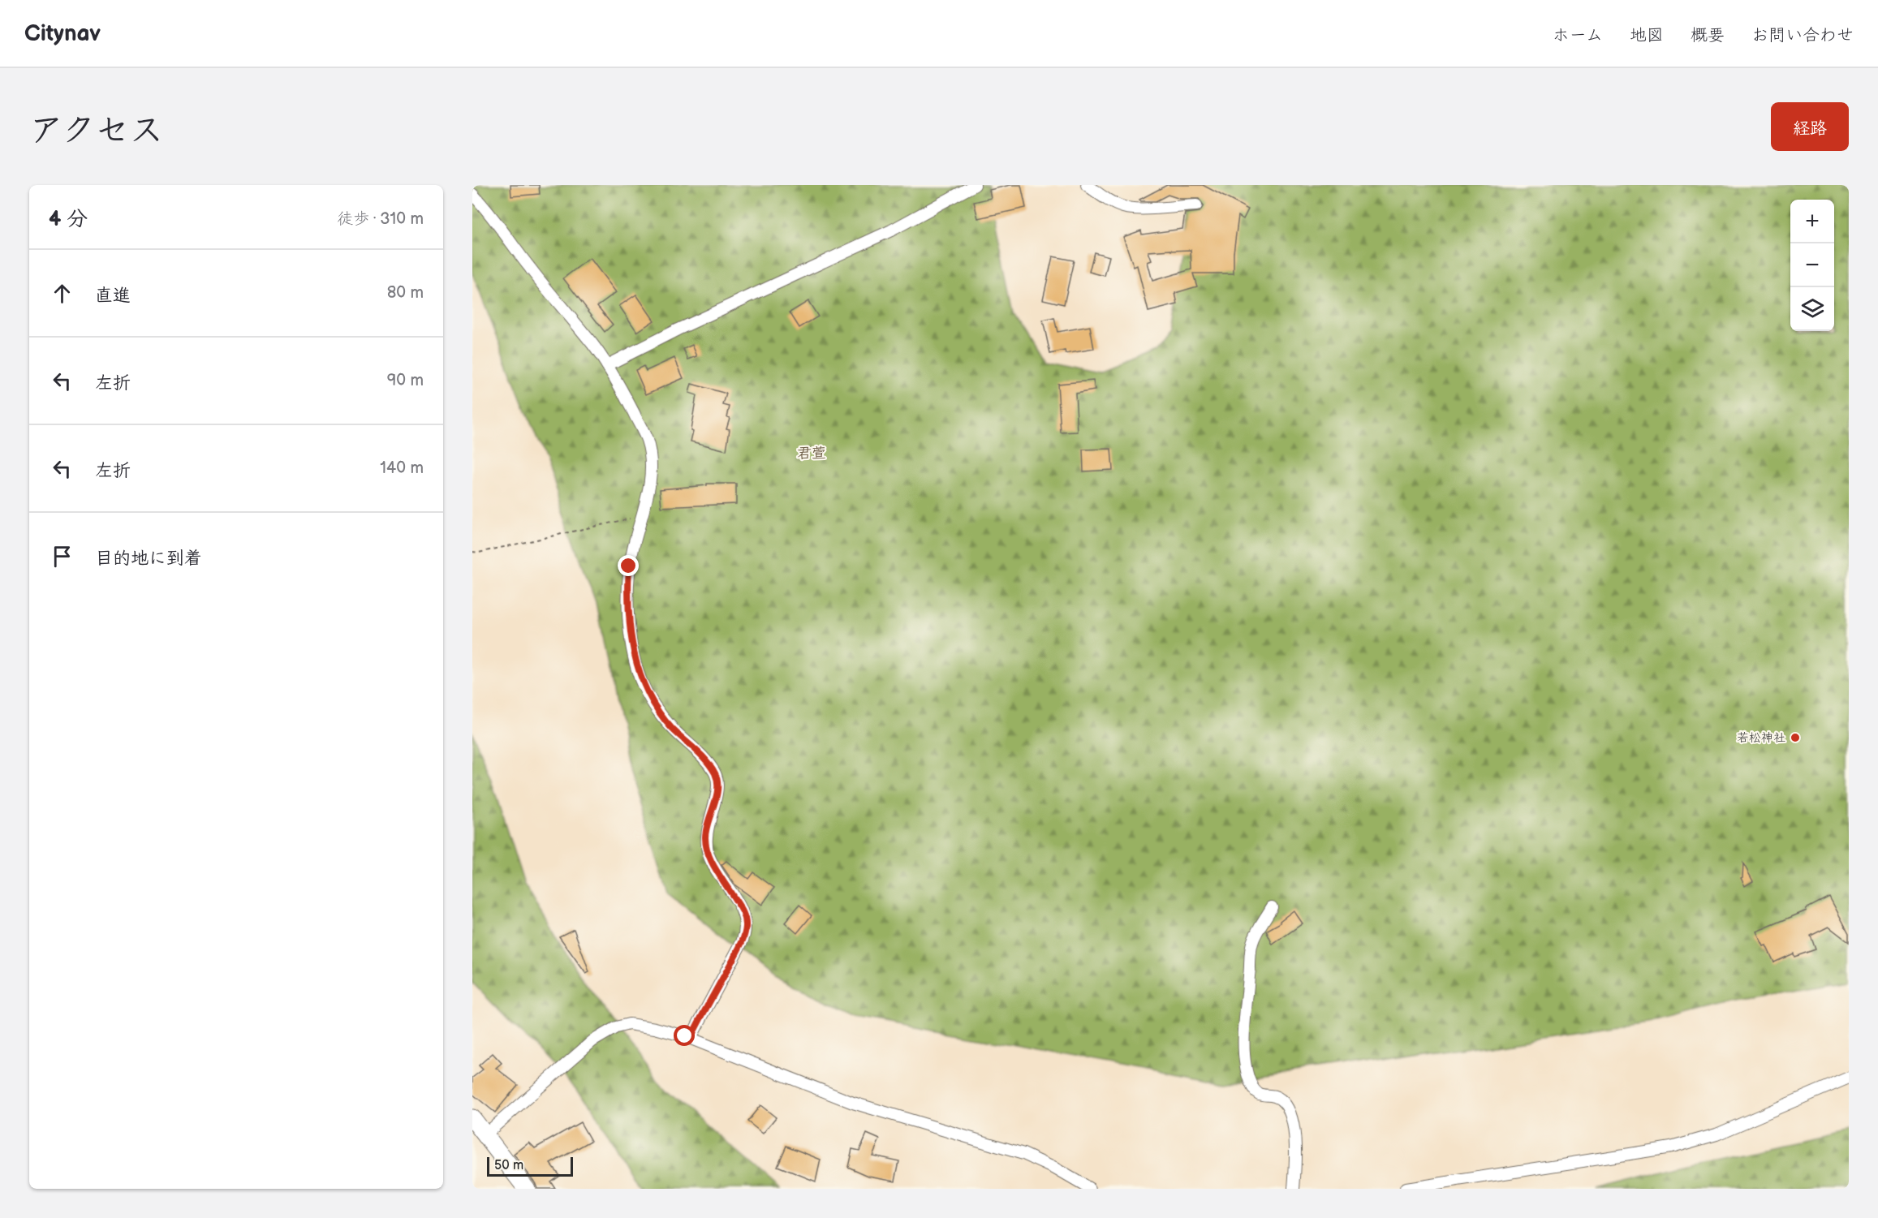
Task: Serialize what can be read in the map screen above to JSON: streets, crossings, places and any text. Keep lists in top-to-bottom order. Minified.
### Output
{"districts":["君萱"],"places":["若松神社"],"scale_bar":"50 m","page":{"header":"Citynav","nav":["ホーム","地図","概要","お問い合わせ"],"title":"アクセス","buttons":"経路","heading":["4 分","徒歩 · 310 m"],"map_buttons":["+","−"],"list":[["直進","80 m"],["左折","90 m"],["左折","140 m"],"目的地に到着"],"scale":"50 m"}}
